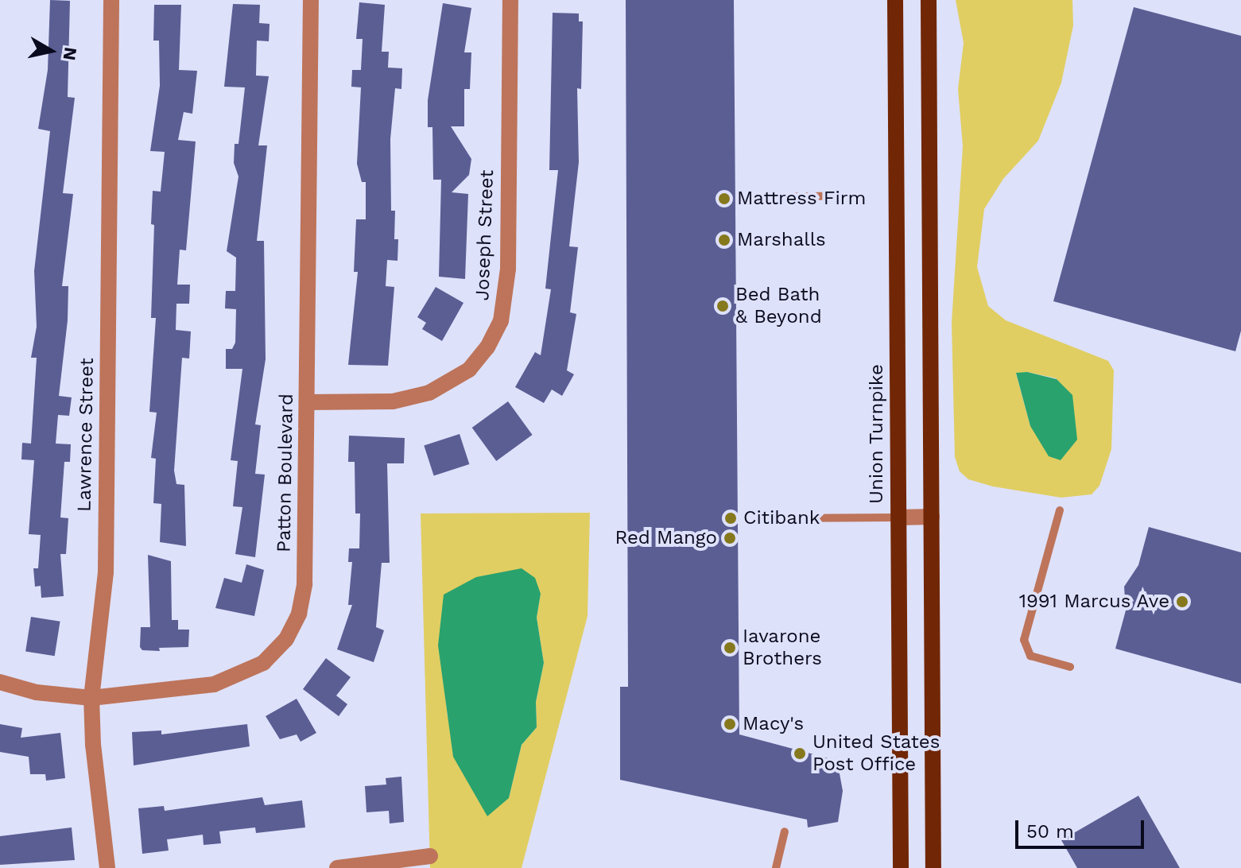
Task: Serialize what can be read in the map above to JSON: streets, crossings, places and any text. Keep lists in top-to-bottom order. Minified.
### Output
{"streets":{"main road":["Union Turnpike"],"street":["Joseph Street","Lawrence Street","Patton Boulevard"]},"crossings":[["Joseph Street","Patton Boulevard"],["Lawrence Street","Patton Boulevard"]],"places":["Mattress Firm","Marshalls","Bed Bath & Beyond","Citibank","Red Mango","1991 Marcus Ave","Iavarone Brothers","Macy's","United States Post Office"],"scale_bar":"50 m","north":"right"}
